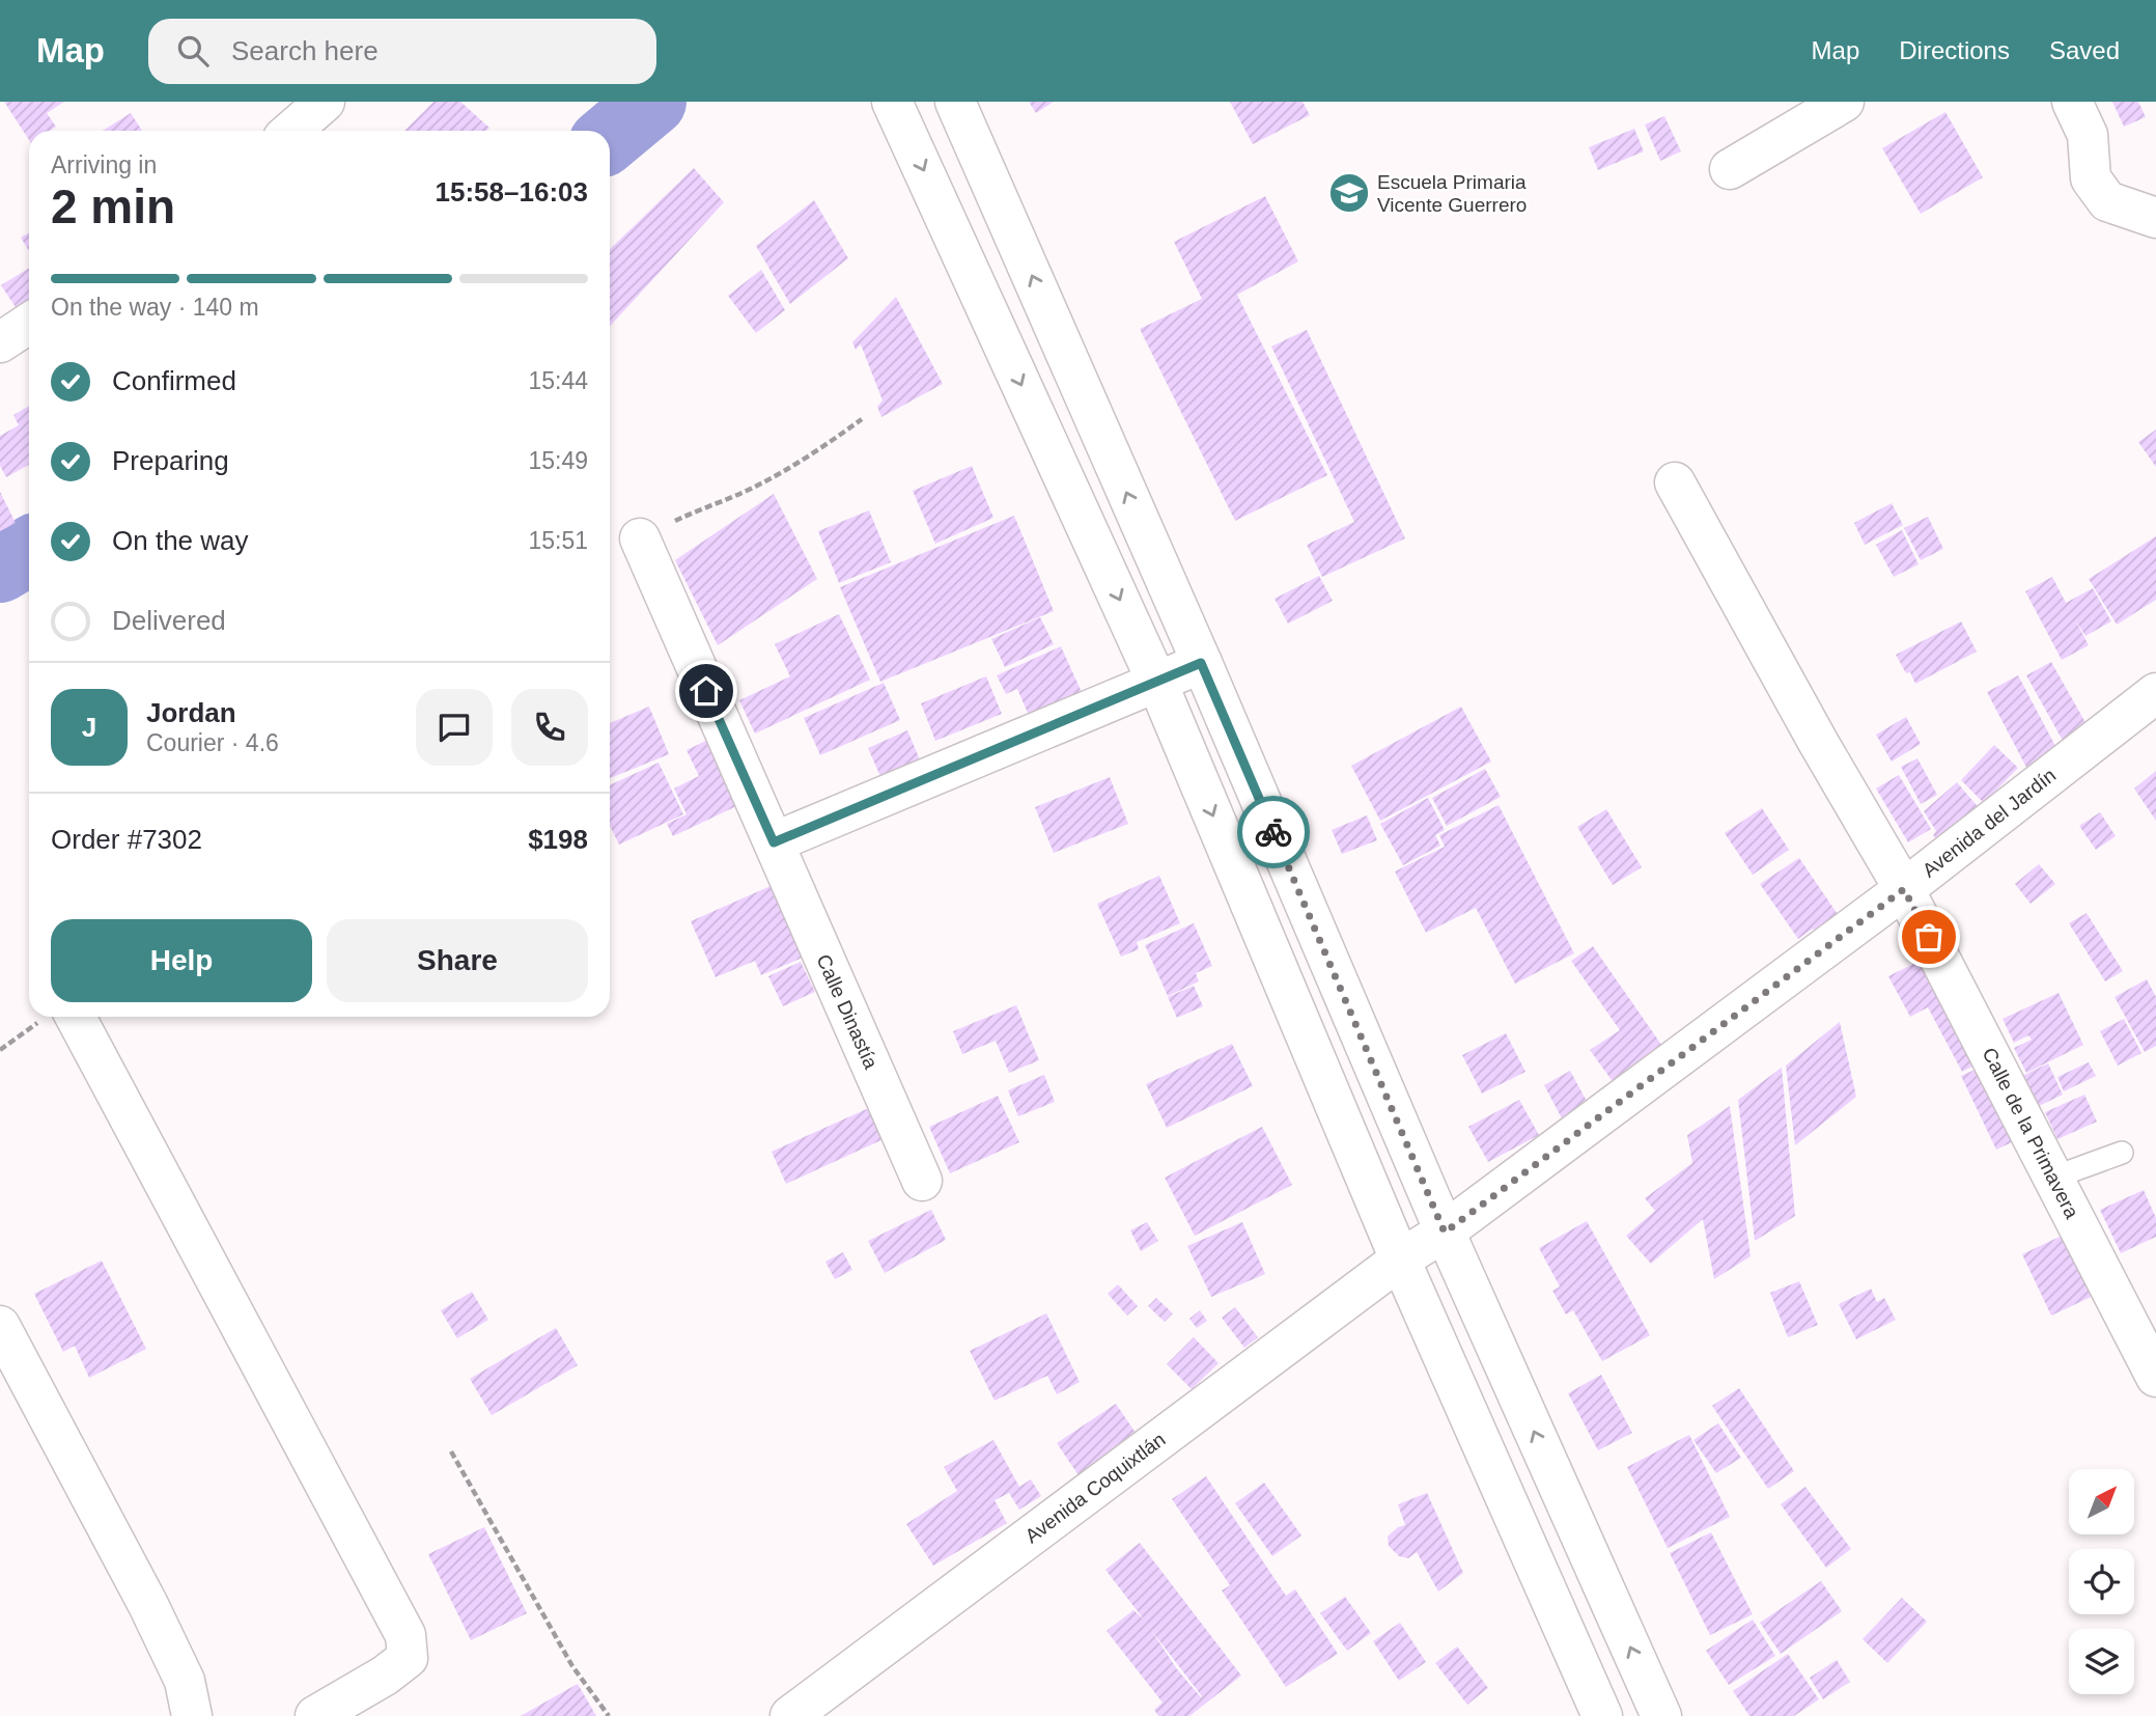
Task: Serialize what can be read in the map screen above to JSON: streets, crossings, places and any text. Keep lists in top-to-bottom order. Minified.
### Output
{"streets":{"street":["Avenida del Jardín","Calle Dinastía","Calle de la Primavera","Avenida Coquixtlán"]},"crossings":[["Avenida del Jardín","Calle de la Primavera"],["Avenida del Jardín","Avenida Coquixtlán"]],"places":{"school or university":["Escuela Primaria Vicente Guerrero"]},"north":"top right","page":{"header":"Map","search":"Search here","nav":["Map","Directions","Saved"],"heading":["2 min","Arriving in","15:58–16:03"],"panel":["Jordan","Courier · 4.6","Order #7302","$198"],"bar":"On the way · 140 m","list":[["Confirmed","15:44"],["Preparing","15:49"],["On the way","15:51"],"Delivered"],"round":"J","buttons":["Help","Share"]}}
